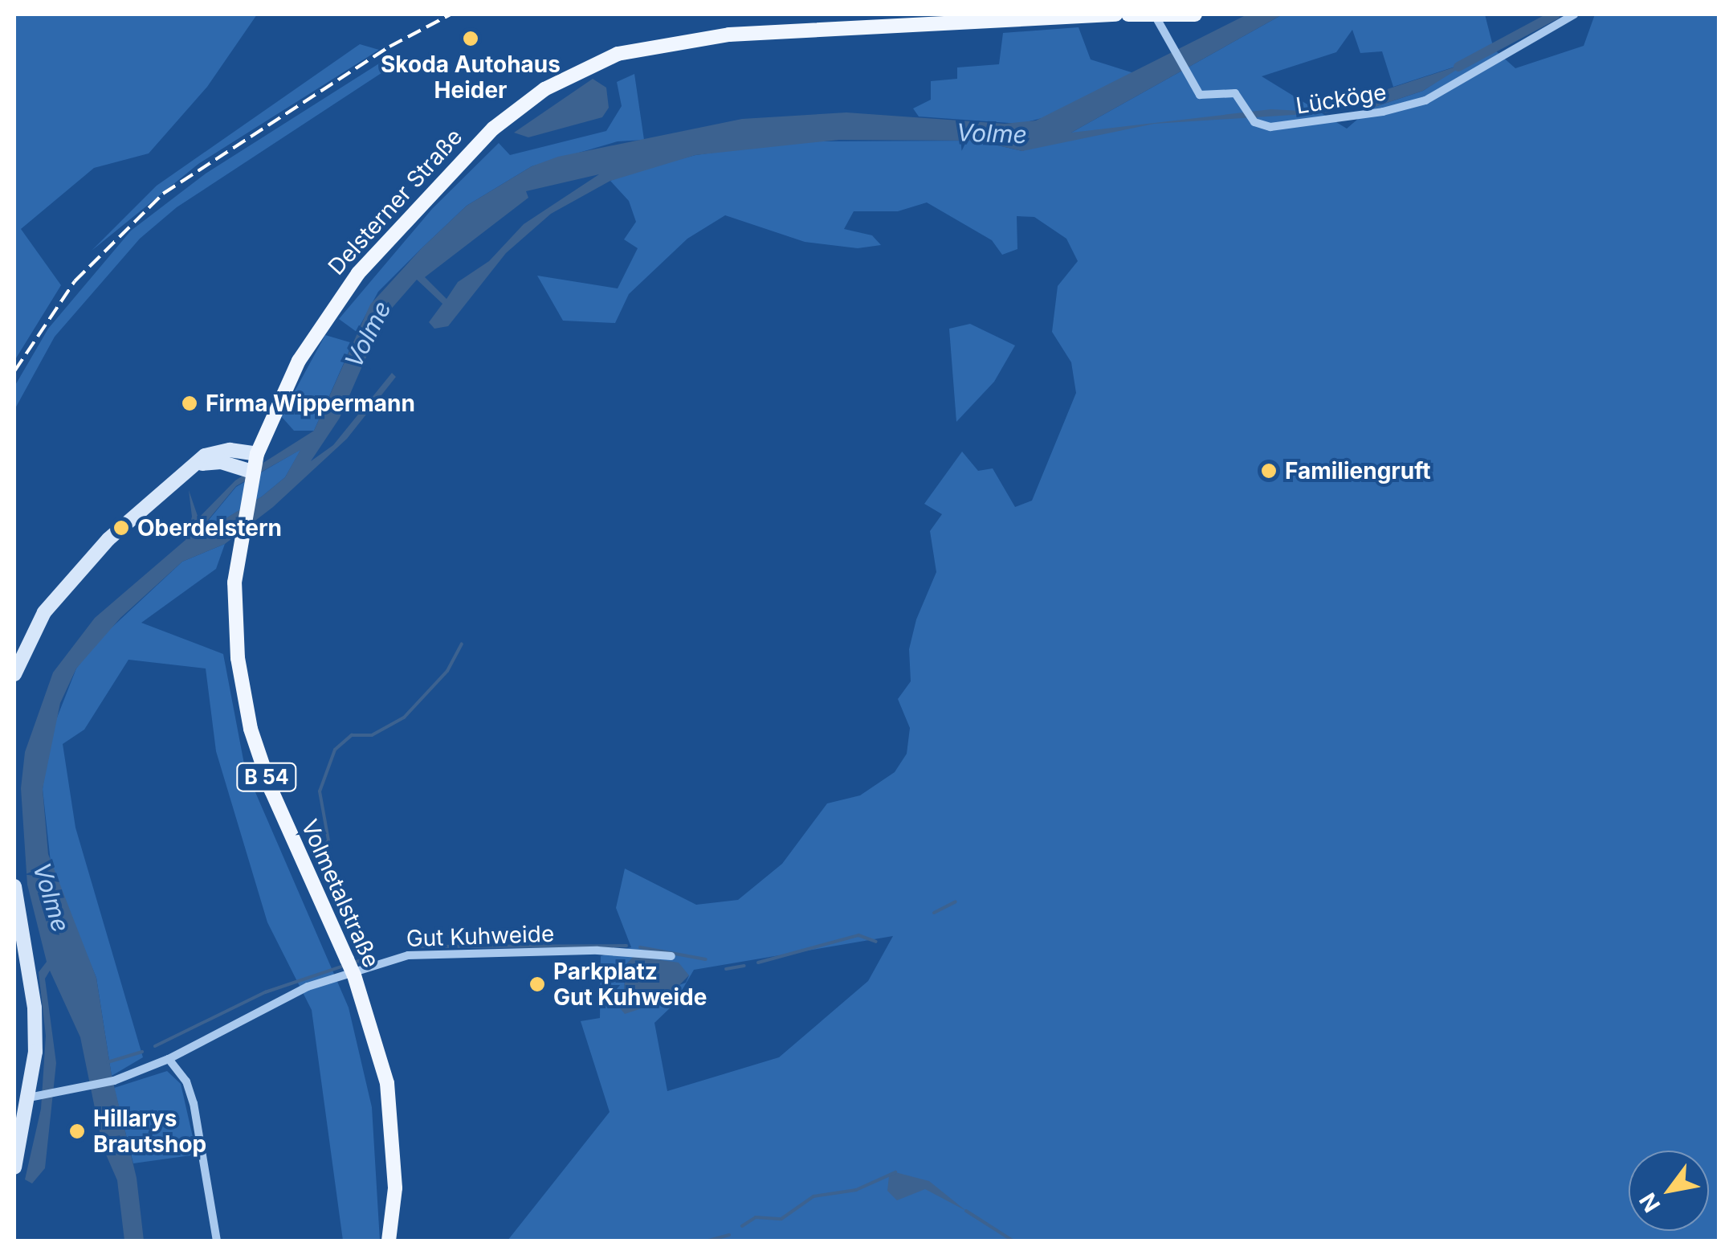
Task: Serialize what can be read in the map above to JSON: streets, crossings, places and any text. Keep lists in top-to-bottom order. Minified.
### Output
{"streets":{"main road":["Delsterner Straße","B 54","Volmetalstraße"],"street":["Lücköge","Gut Kuhweide"]},"crossings":[["Delsterner Straße","Volmetalstraße"]],"water":["Volme"],"places":["Skoda Autohaus Heider","Firma Wippermann","Familiengruft","Oberdelstern","Parkplatz Gut Kuhweide","Hillarys Brautshop"],"north":"bottom left"}
